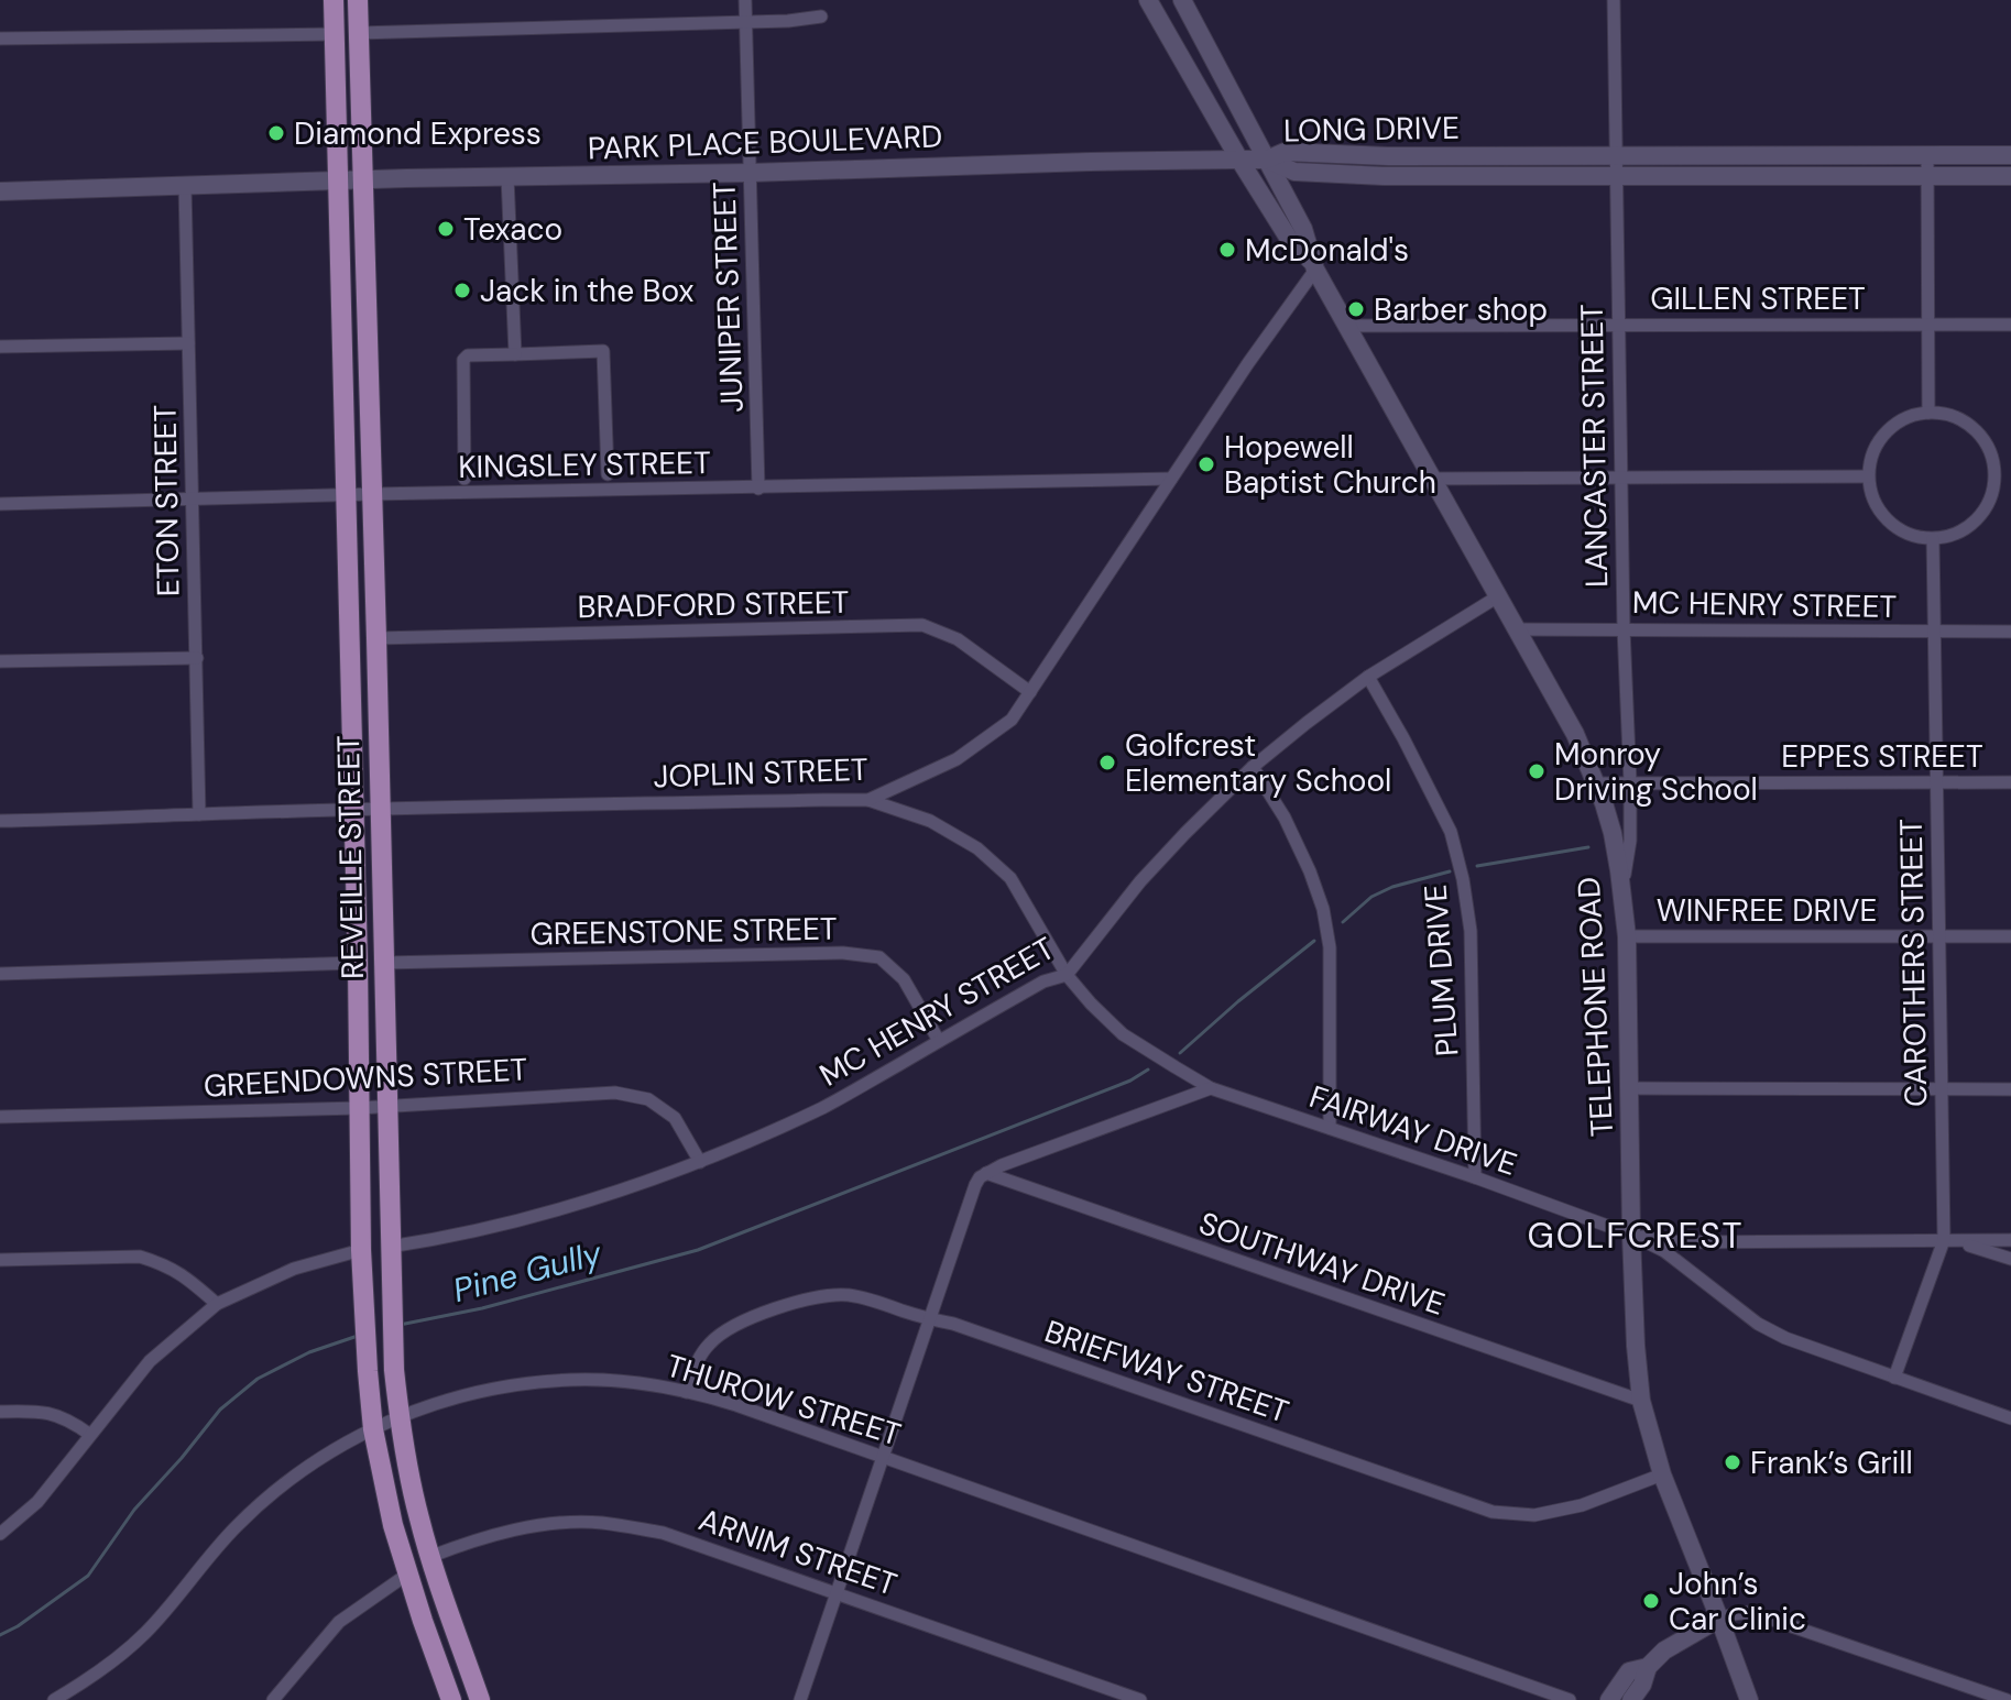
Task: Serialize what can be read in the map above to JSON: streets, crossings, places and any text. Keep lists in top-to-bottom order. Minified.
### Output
{"streets":{"main road":["LONG DRIVE","PARK PLACE BOULEVARD","REVEILLE STREET","TELEPHONE ROAD"],"street":["JUNIPER STREET","GILLEN STREET","LANCASTER STREET","KINGSLEY STREET","ETON STREET","BRADFORD STREET","MC HENRY STREET","EPPES STREET","JOPLIN STREET","WINFREE DRIVE","GREENSTONE STREET","CAROTHERS STREET","PLUM DRIVE","GREENDOWNS STREET","FAIRWAY DRIVE","SOUTHWAY DRIVE","BRIEFWAY STREET","THUROW STREET","ARNIM STREET"]},"crossings":[["LONG DRIVE","PARK PLACE BOULEVARD"],["LONG DRIVE","LANCASTER STREET"],["LONG DRIVE","TELEPHONE ROAD"],["PARK PLACE BOULEVARD","JUNIPER STREET"],["PARK PLACE BOULEVARD","ETON STREET"],["PARK PLACE BOULEVARD","REVEILLE STREET"],["PARK PLACE BOULEVARD","TELEPHONE ROAD"],["JUNIPER STREET","KINGSLEY STREET"],["GILLEN STREET","LANCASTER STREET"],["GILLEN STREET","TELEPHONE ROAD"],["LANCASTER STREET","MC HENRY STREET"],["LANCASTER STREET","EPPES STREET"],["LANCASTER STREET","TELEPHONE ROAD"],["KINGSLEY STREET","ETON STREET"],["KINGSLEY STREET","JOPLIN STREET"],["KINGSLEY STREET","REVEILLE STREET"],["ETON STREET","JOPLIN STREET"],["BRADFORD STREET","JOPLIN STREET"],["BRADFORD STREET","REVEILLE STREET"],["MC HENRY STREET","REVEILLE STREET"],["MC HENRY STREET","GREENSTONE STREET"],["MC HENRY STREET","CAROTHERS STREET"],["MC HENRY STREET","PLUM DRIVE"],["MC HENRY STREET","TELEPHONE ROAD"],["MC HENRY STREET","GREENDOWNS STREET"],["MC HENRY STREET","FAIRWAY DRIVE"],["EPPES STREET","CAROTHERS STREET"],["EPPES STREET","TELEPHONE ROAD"],["JOPLIN STREET","REVEILLE STREET"],["JOPLIN STREET","TELEPHONE ROAD"],["JOPLIN STREET","FAIRWAY DRIVE"],["REVEILLE STREET","GREENSTONE STREET"],["REVEILLE STREET","GREENDOWNS STREET"],["REVEILLE STREET","THUROW STREET"],["REVEILLE STREET","ARNIM STREET"],["WINFREE DRIVE","CAROTHERS STREET"],["WINFREE DRIVE","TELEPHONE ROAD"],["CAROTHERS STREET","FAIRWAY DRIVE"],["PLUM DRIVE","FAIRWAY DRIVE"],["TELEPHONE ROAD","FAIRWAY DRIVE"],["TELEPHONE ROAD","SOUTHWAY DRIVE"],["TELEPHONE ROAD","BRIEFWAY STREET"],["BRIEFWAY STREET","THUROW STREET"]],"districts":["GOLFCREST"],"water":["Pine Gully"],"places":["Diamond Express","Texaco","McDonald's","Jack in the Box","Barber shop","Hopewell Baptist Church","Golfcrest Elementary School","Monroy Driving School","Frank’s Grill","John’s Car Clinic"]}
